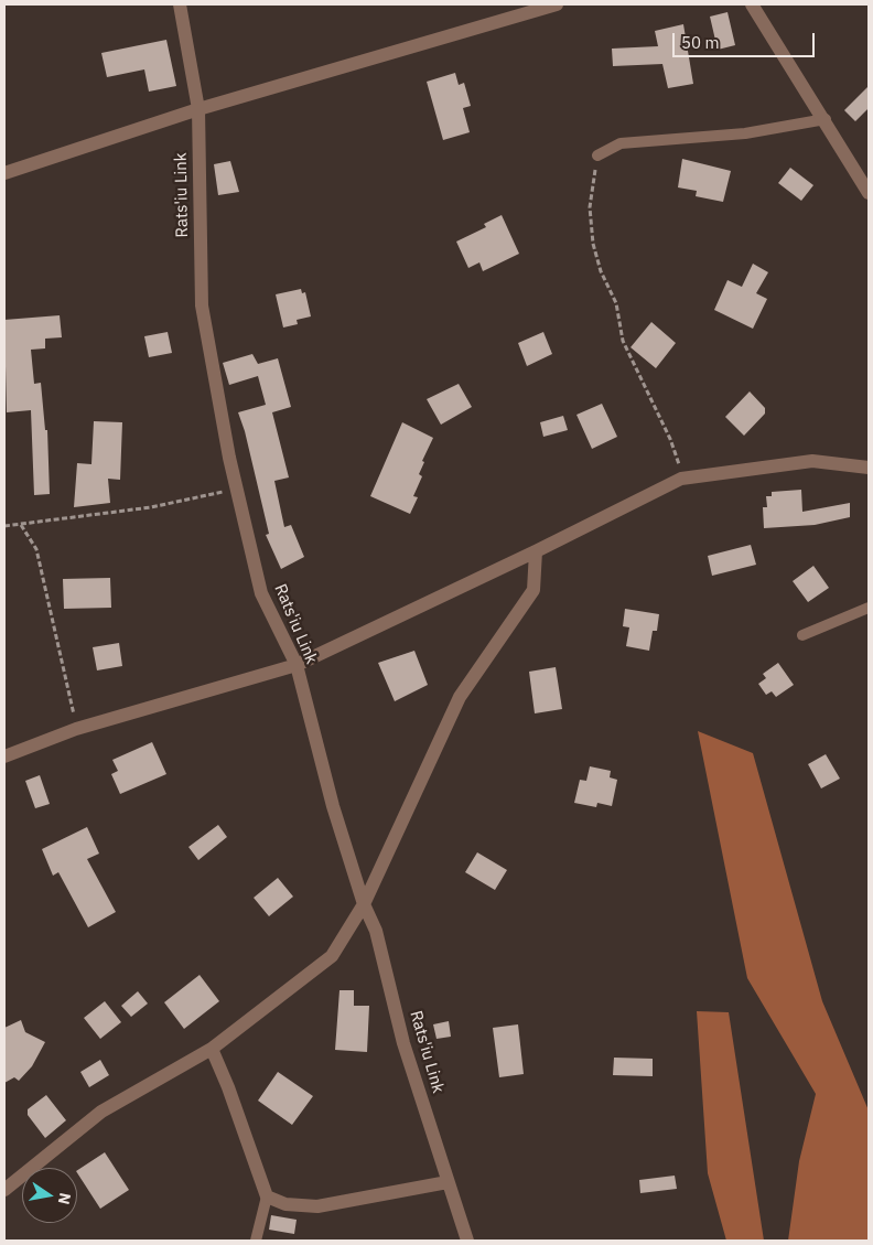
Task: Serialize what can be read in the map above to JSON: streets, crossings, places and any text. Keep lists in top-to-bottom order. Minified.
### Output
{"streets":{"street":["Rats'iu Link"]},"scale_bar":"50 m","north":"right"}
